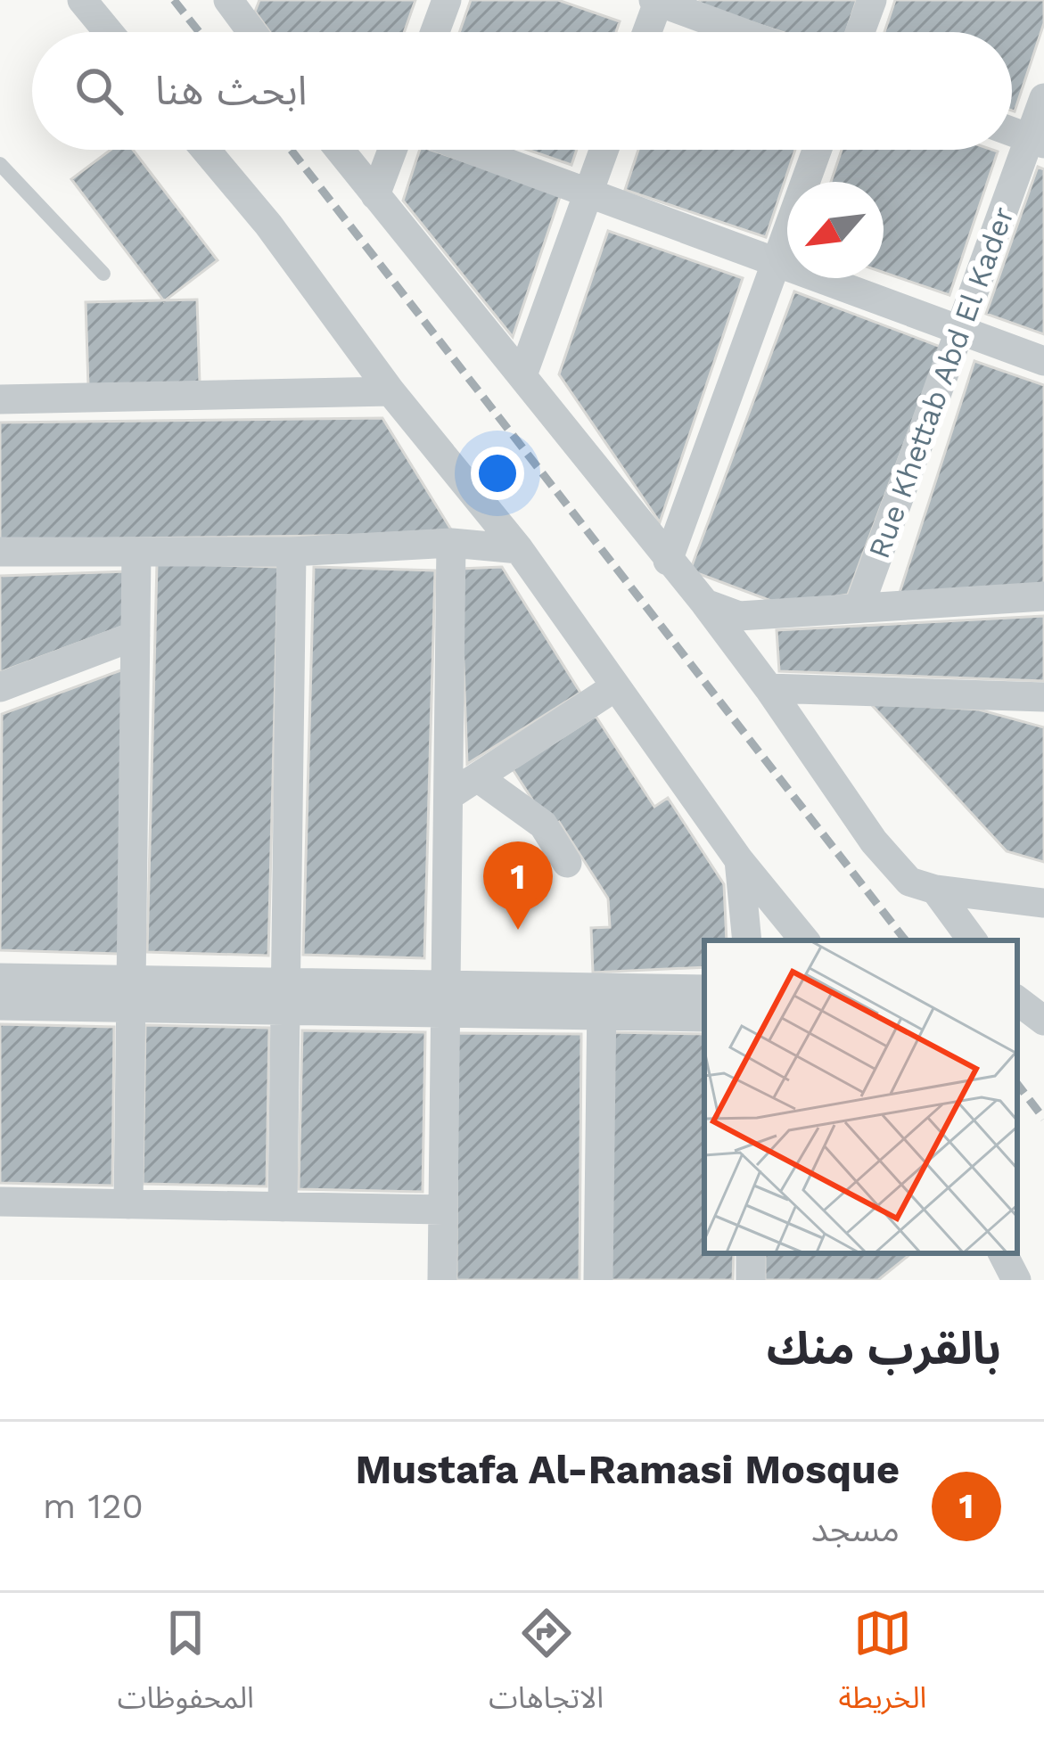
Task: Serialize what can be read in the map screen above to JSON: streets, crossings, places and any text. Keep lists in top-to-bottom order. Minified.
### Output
{"streets":{"street":["Rue Khettab Abd El Kader"]},"north":"bottom left","page":{"search":"ابحث هنا","pins":"1","heading":"بالقرب منك","list":[{"mark":"1","name":"Mustafa Al-Ramasi Mosque","note":"مسجد","value":"120 m"}],"nav":["الخريطة","الاتجاهات","المحفوظات"]}}
